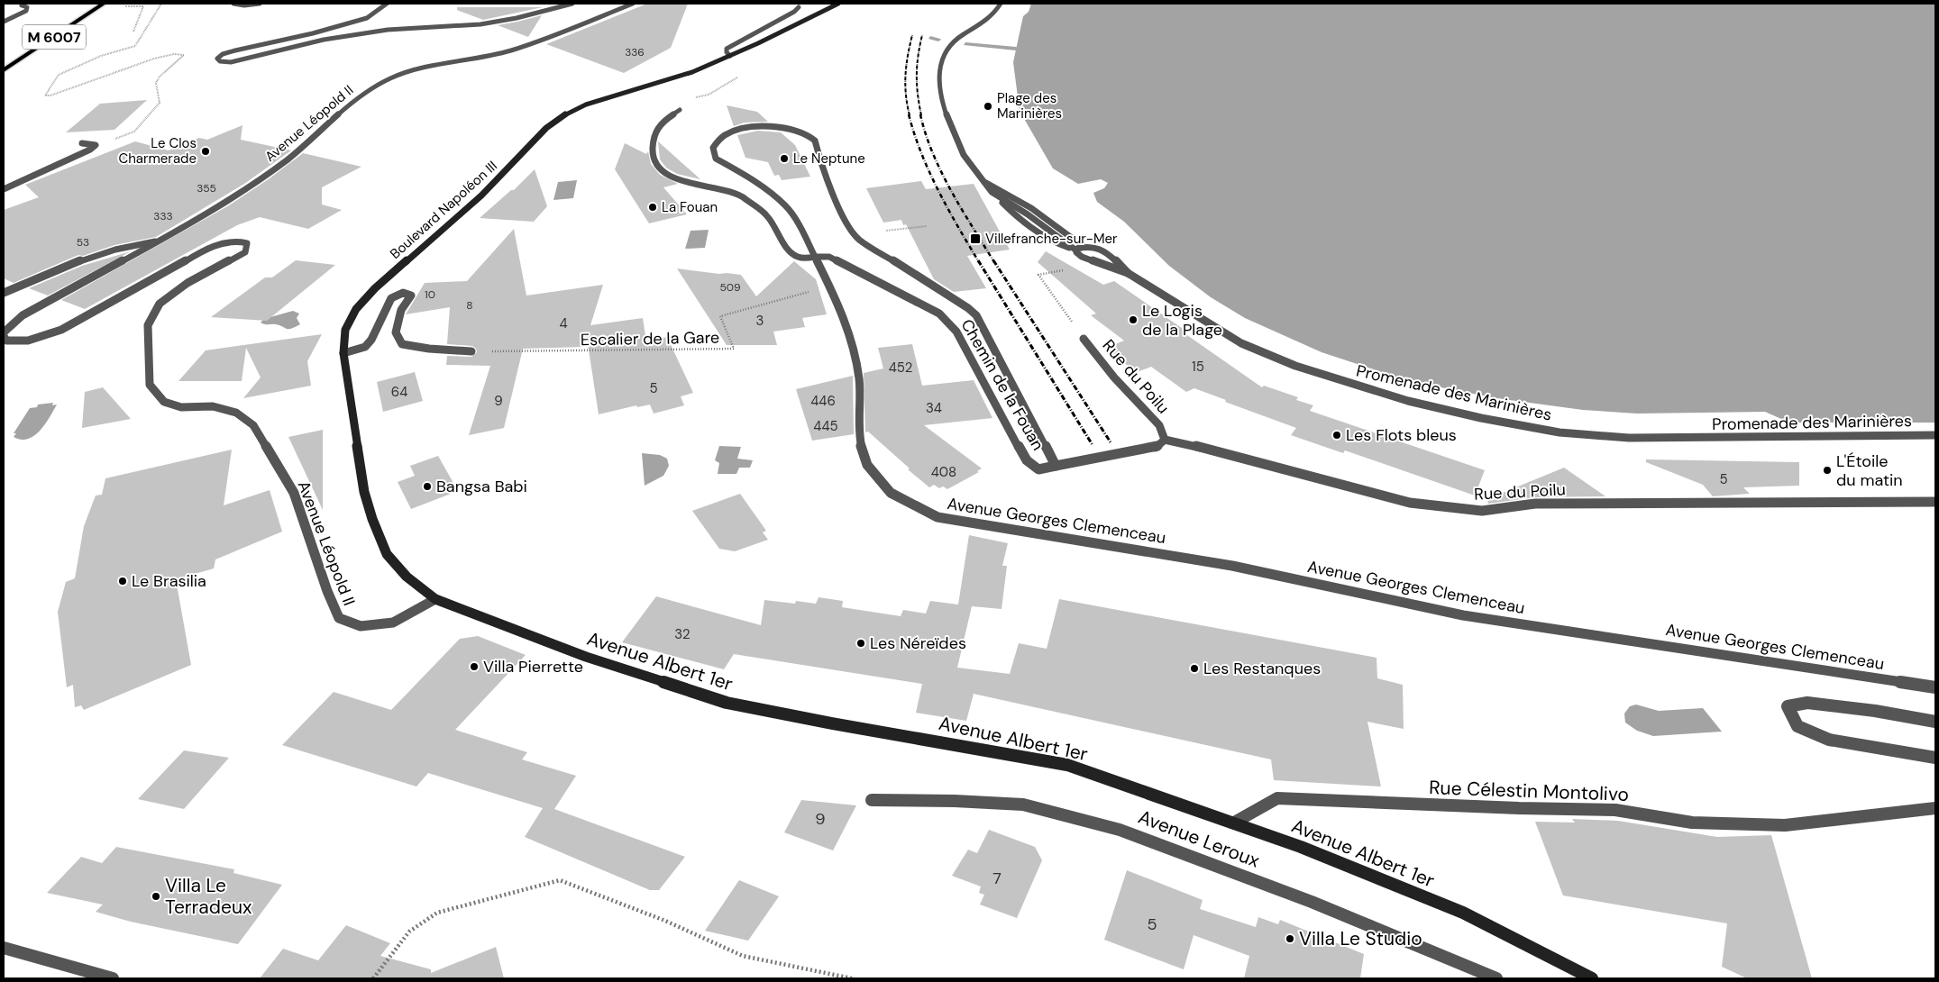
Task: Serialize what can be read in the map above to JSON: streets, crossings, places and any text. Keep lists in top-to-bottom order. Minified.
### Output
{"streets":{"main road":["M 6007","Boulevard Napoléon III","Avenue Albert 1er"],"street":["Avenue Léopold II","Rue du Poilu","Chemin de la Fouan","Promenade des Marinières","Avenue Georges Clemenceau","Rue Célestin Montolivo","Avenue Leroux"],"path":["Escalier de la Gare"]},"crossings":[["Avenue Léopold II","Boulevard Napoléon III"],["Avenue Léopold II","Avenue Albert 1er"],["Boulevard Napoléon III","Avenue Albert 1er"],["Escalier de la Gare","Avenue Georges Clemenceau"],["Rue du Poilu","Chemin de la Fouan"],["Chemin de la Fouan","Avenue Georges Clemenceau"],["Avenue Albert 1er","Rue Célestin Montolivo"]],"places":{"other":["Plage des Marinières","Le Clos Charmerade","Le Neptune","La Fouan","Le Logis de la Plage","Les Flots bleus","L'Étoile du matin","Bangsa Babi","Le Brasilia","Les Néreïdes","Villa Pierrette","Les Restanques","Villa Le Terradeux","Villa Le Studio"],"transit":["Villefranche-sur-Mer"]},"house_numbers":["336","355","333","53","509","10","8","3","4","15","452","5","64","9","446","34","445","408","5","32","9","7","5"]}
